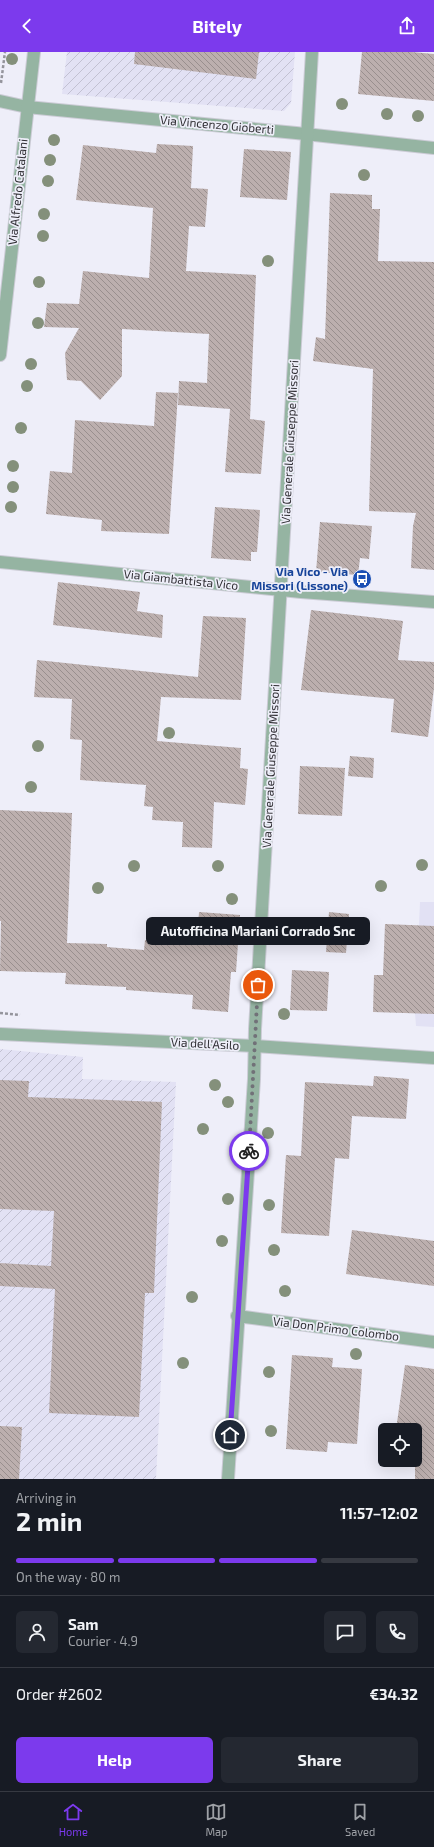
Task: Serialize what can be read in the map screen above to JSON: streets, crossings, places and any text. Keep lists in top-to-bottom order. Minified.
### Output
{"streets":{"street":["Via Vincenzo Gioberti","Via Alfredo Catalani","Via Generale Giuseppe Missori","Via Giambattista Vico","Via dell'Asilo","Via Don Primo Colombo"]},"crossings":[["Via Vincenzo Gioberti","Via Alfredo Catalani"],["Via Vincenzo Gioberti","Via Generale Giuseppe Missori"],["Via Generale Giuseppe Missori","Via Giambattista Vico"],["Via Generale Giuseppe Missori","Via dell'Asilo"],["Via Generale Giuseppe Missori","Via Don Primo Colombo"]],"places":{"bus stop":["Via Vico - Via Missori (Lissone)"],"other":["Autofficina Mariani Corrado Snc"]},"page":{"header":"Bitely","bubble":"Autofficina Mariani Corrado Snc","heading":["2 min","Arriving in","11:57–12:02"],"panel":["Sam","Courier · 4.9","Order #2602","€34.32"],"bar":"On the way · 80 m","buttons":["Help","Share"],"tabs":["Home","Map","Saved"]}}
